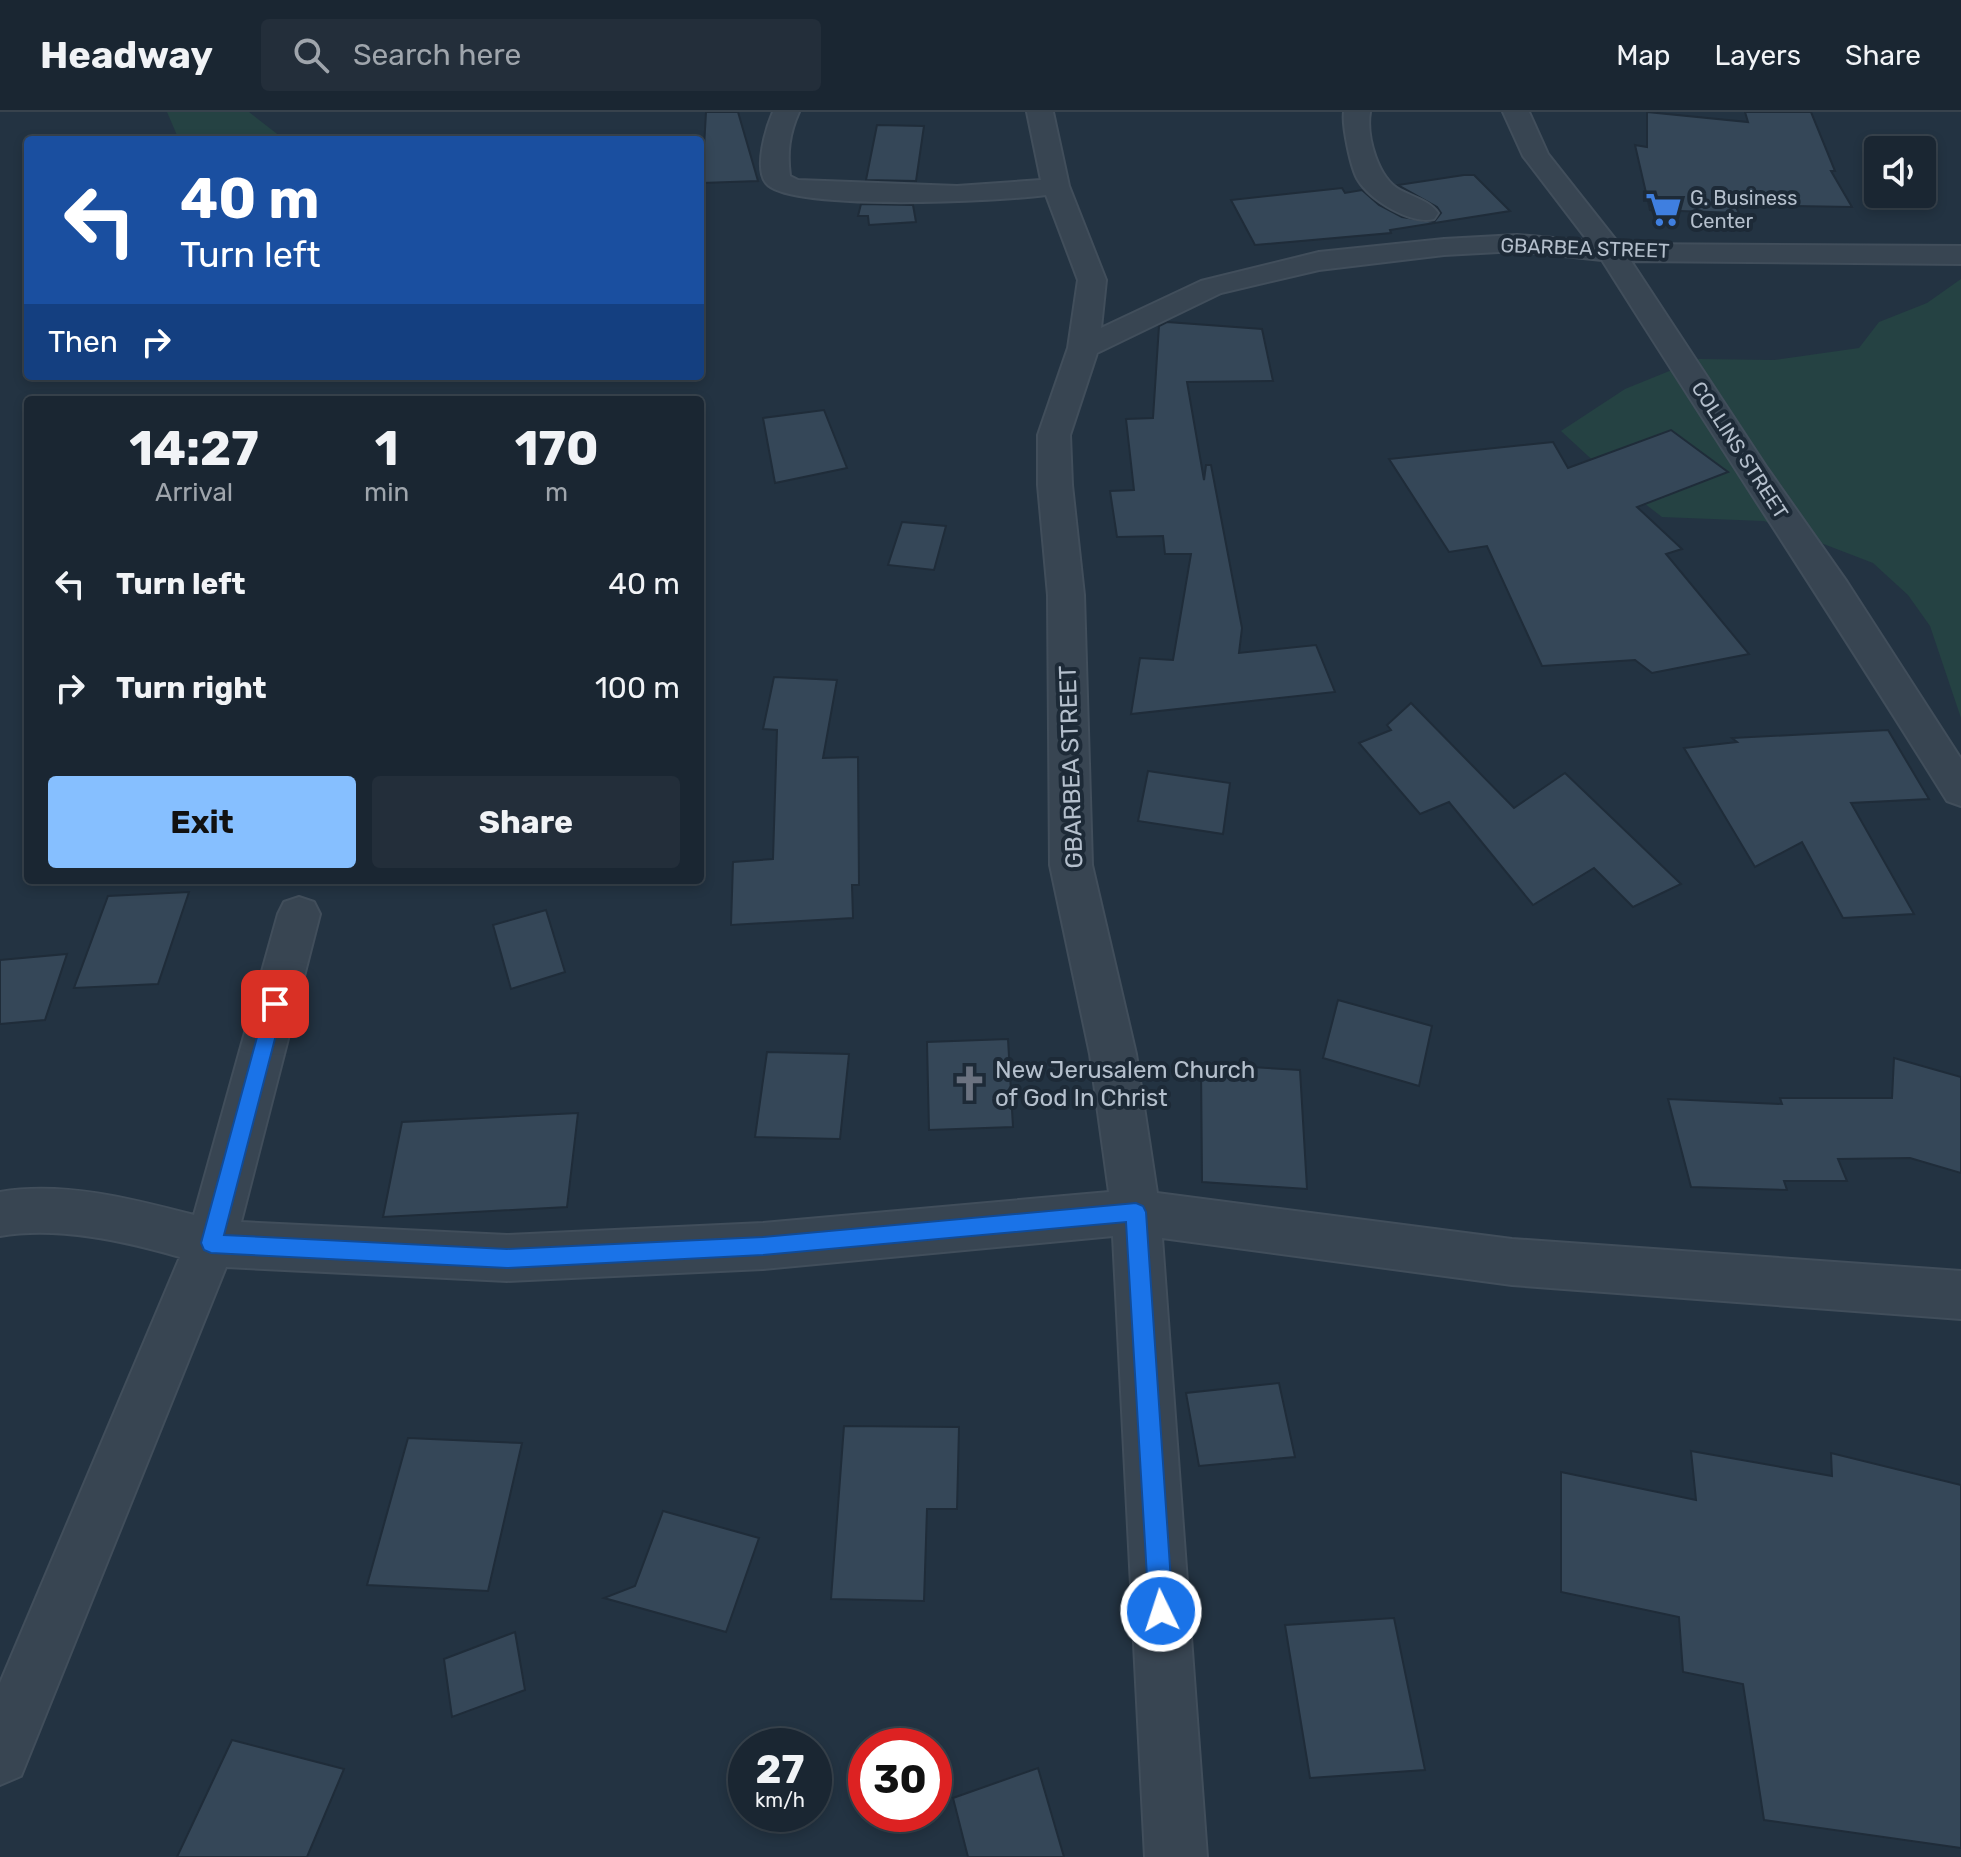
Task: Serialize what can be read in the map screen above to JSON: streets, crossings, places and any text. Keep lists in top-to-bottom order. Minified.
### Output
{"streets":{"street":["GBARBEA STREET","COLLINS STREET"]},"crossings":[["GBARBEA STREET","COLLINS STREET"]],"places":{"supermarket":["G. Business Center"],"church":["New Jerusalem Church of God In Christ"]},"page":{"header":"Headway","search":"Search here","nav":["Map","Layers","Share"],"turn":["40 m","Turn left"],"then":"Then","eta":["14:27","Arrival","1","min","170","m"],"list":[{"name":"Turn left","value":"40 m"},{"name":"Turn right","value":"100 m"}],"buttons":["Exit","Share"],"speed":"27 km/h","limit":"30"}}
